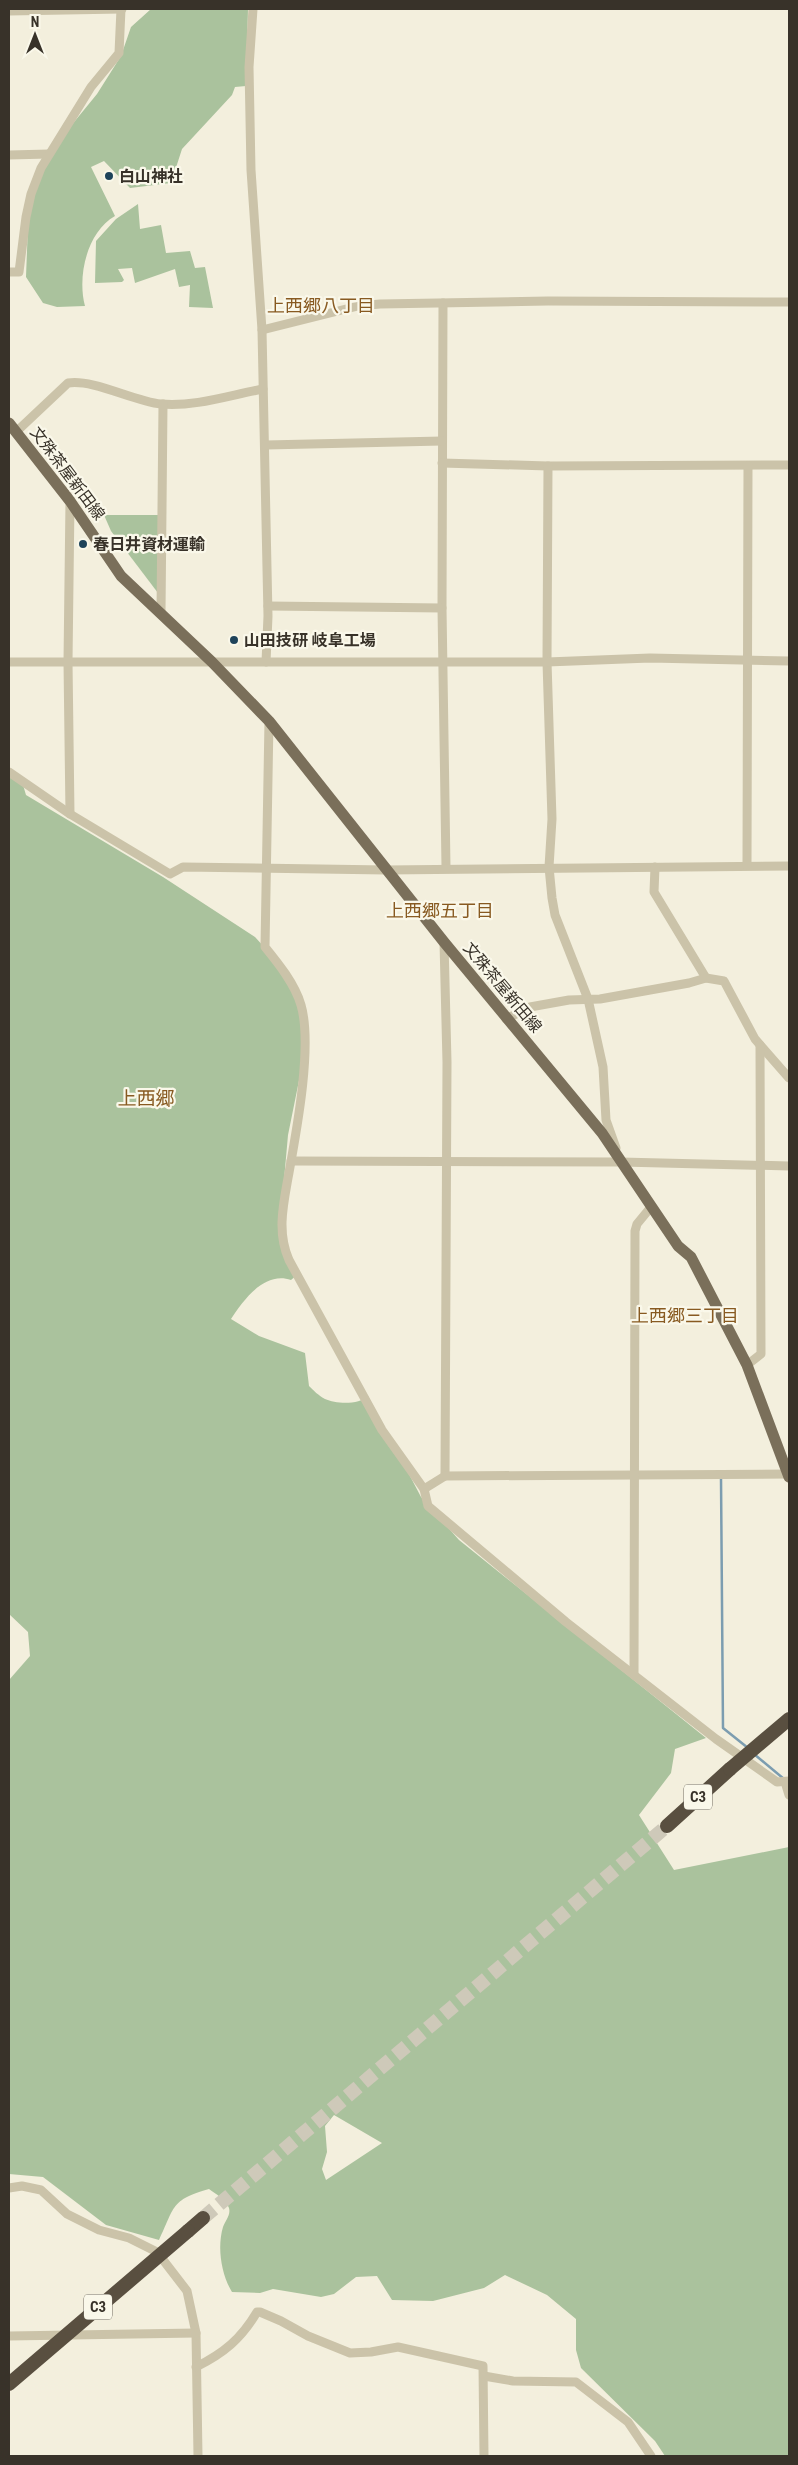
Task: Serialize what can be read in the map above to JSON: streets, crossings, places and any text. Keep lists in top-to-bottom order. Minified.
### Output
{"streets":{"highway":["C3"],"main road":["文殊茶屋新田線"]},"districts":["上西郷八丁目","上西郷五丁目","上西郷","上西郷三丁目"],"places":["白山神社","春日井資材運輸","山田技研 岐阜工場"],"north":"top"}
